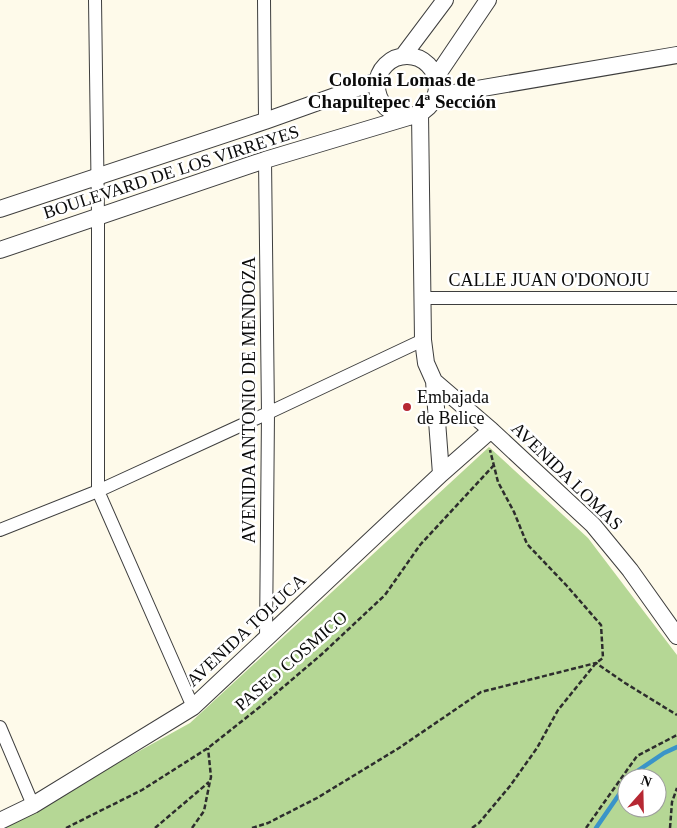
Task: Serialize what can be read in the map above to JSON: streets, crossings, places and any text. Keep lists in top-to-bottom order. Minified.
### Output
{"streets":{"street":["BOULEVARD DE LOS VIRREYES","CALLE JUAN O'DONOJU","AVENIDA ANTONIO DE MENDOZA","AVENIDA LOMAS","AVENIDA TOLUCA"],"path":["PASEO COSMICO"]},"crossings":[["BOULEVARD DE LOS VIRREYES","AVENIDA ANTONIO DE MENDOZA"],["AVENIDA ANTONIO DE MENDOZA","AVENIDA TOLUCA"],["AVENIDA LOMAS","AVENIDA TOLUCA"]],"districts":["Colonia Lomas de Chapultepec 4ª Sección"],"places":["Embajada de Belice"],"north":"top"}
